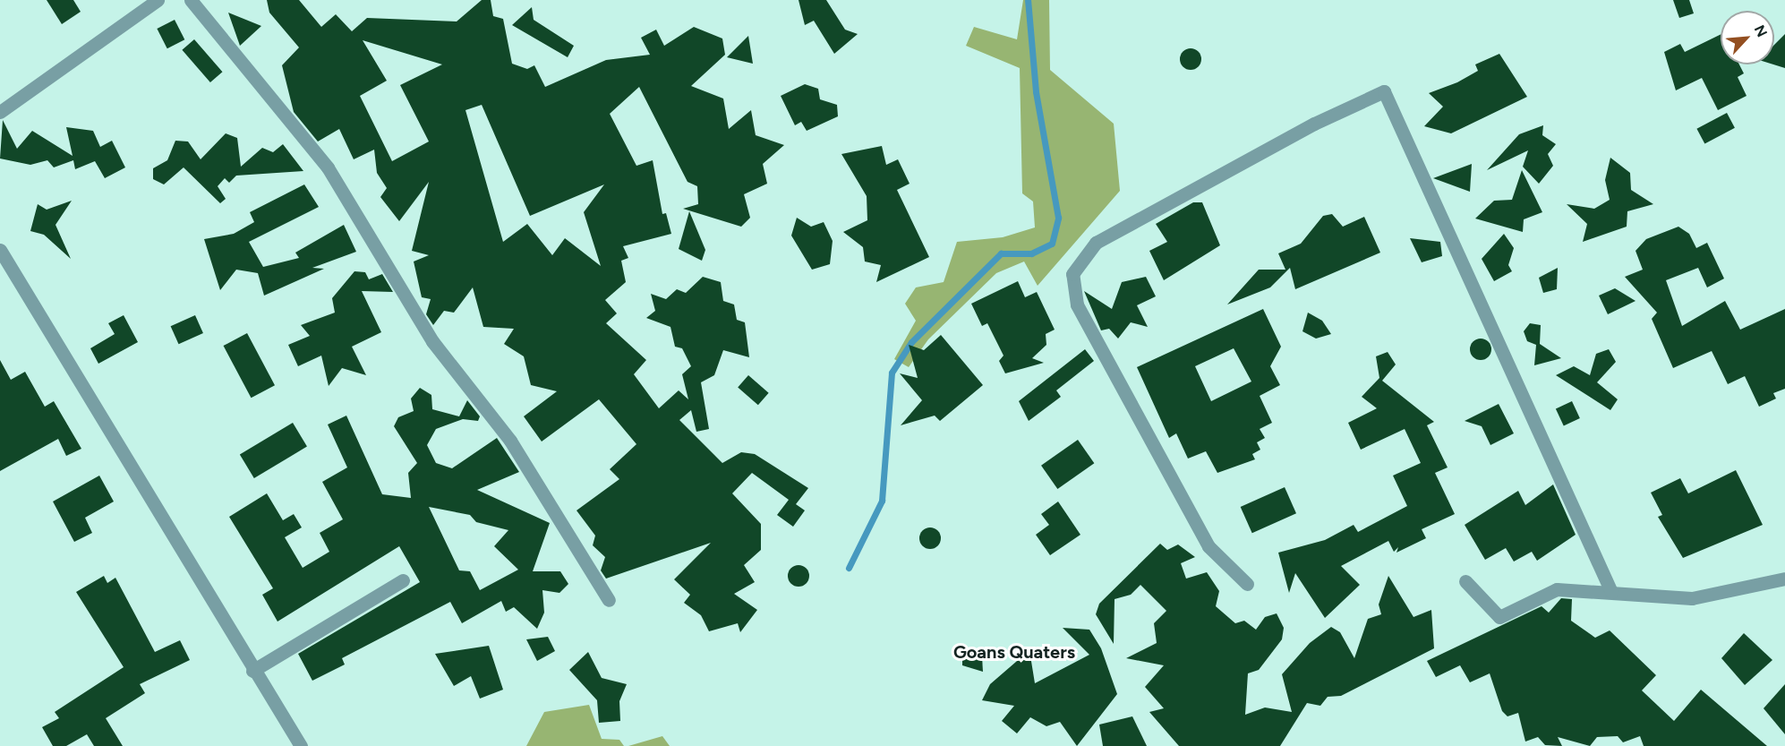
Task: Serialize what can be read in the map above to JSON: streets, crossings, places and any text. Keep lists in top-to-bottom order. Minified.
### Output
{"districts":["Goans Quaters"],"north":"top right"}
